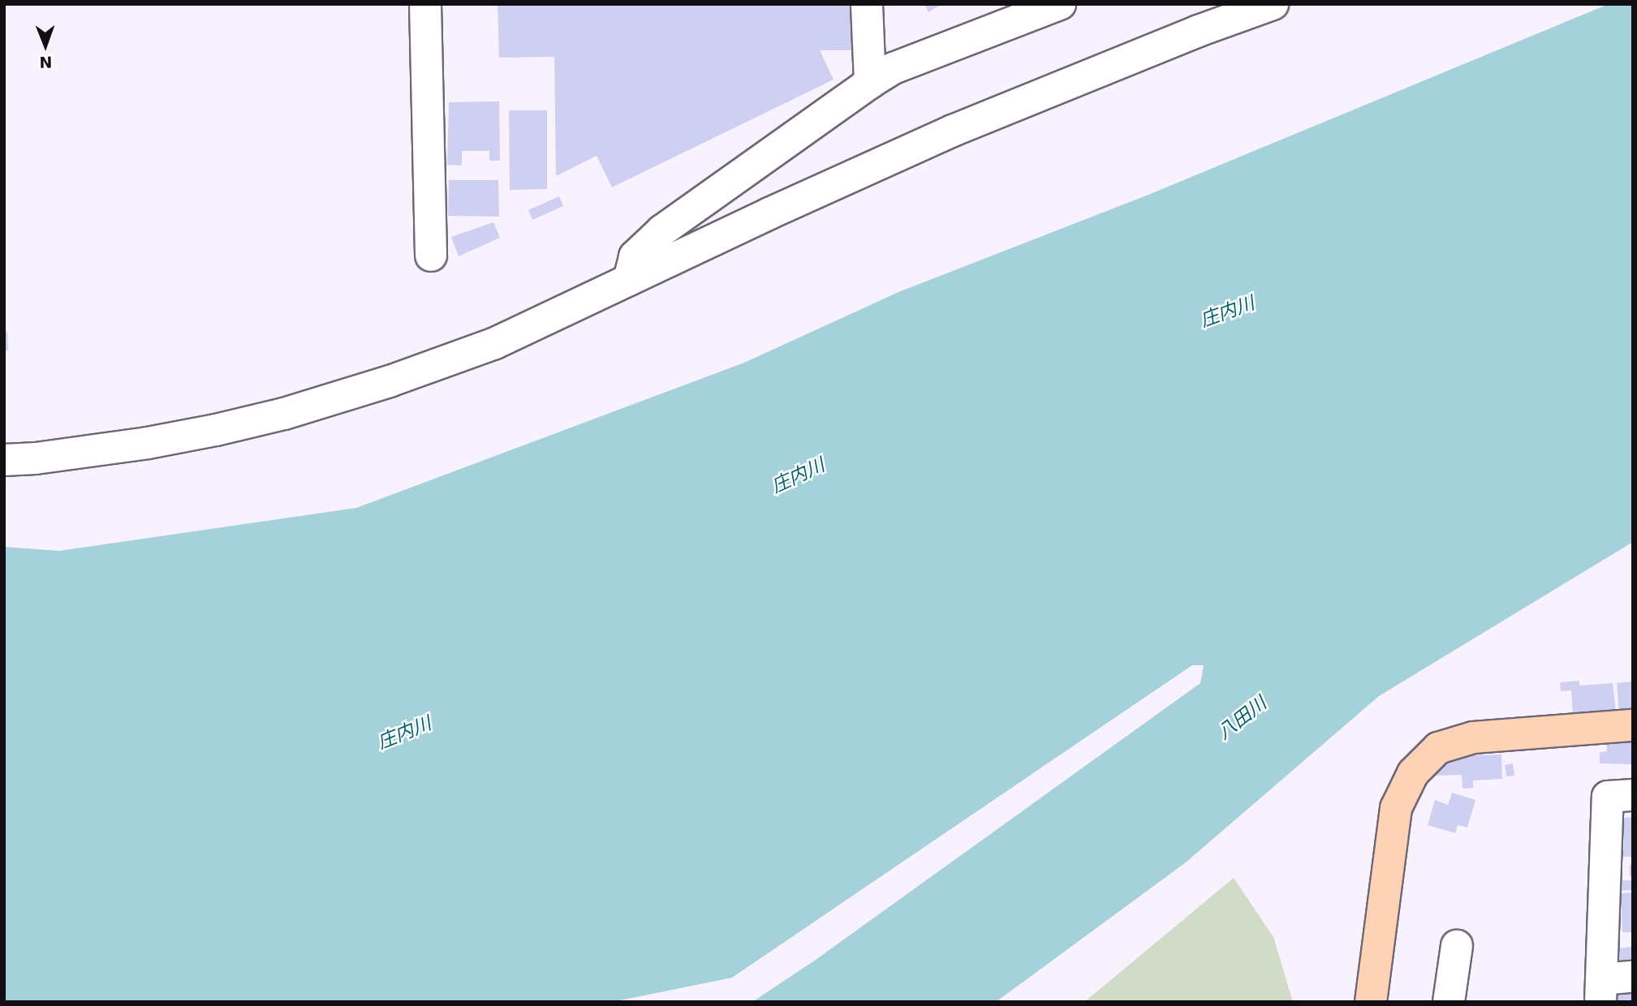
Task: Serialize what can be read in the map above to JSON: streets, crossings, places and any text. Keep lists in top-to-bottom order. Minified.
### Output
{"water":["庄内川","八田川"],"north":"bottom"}
